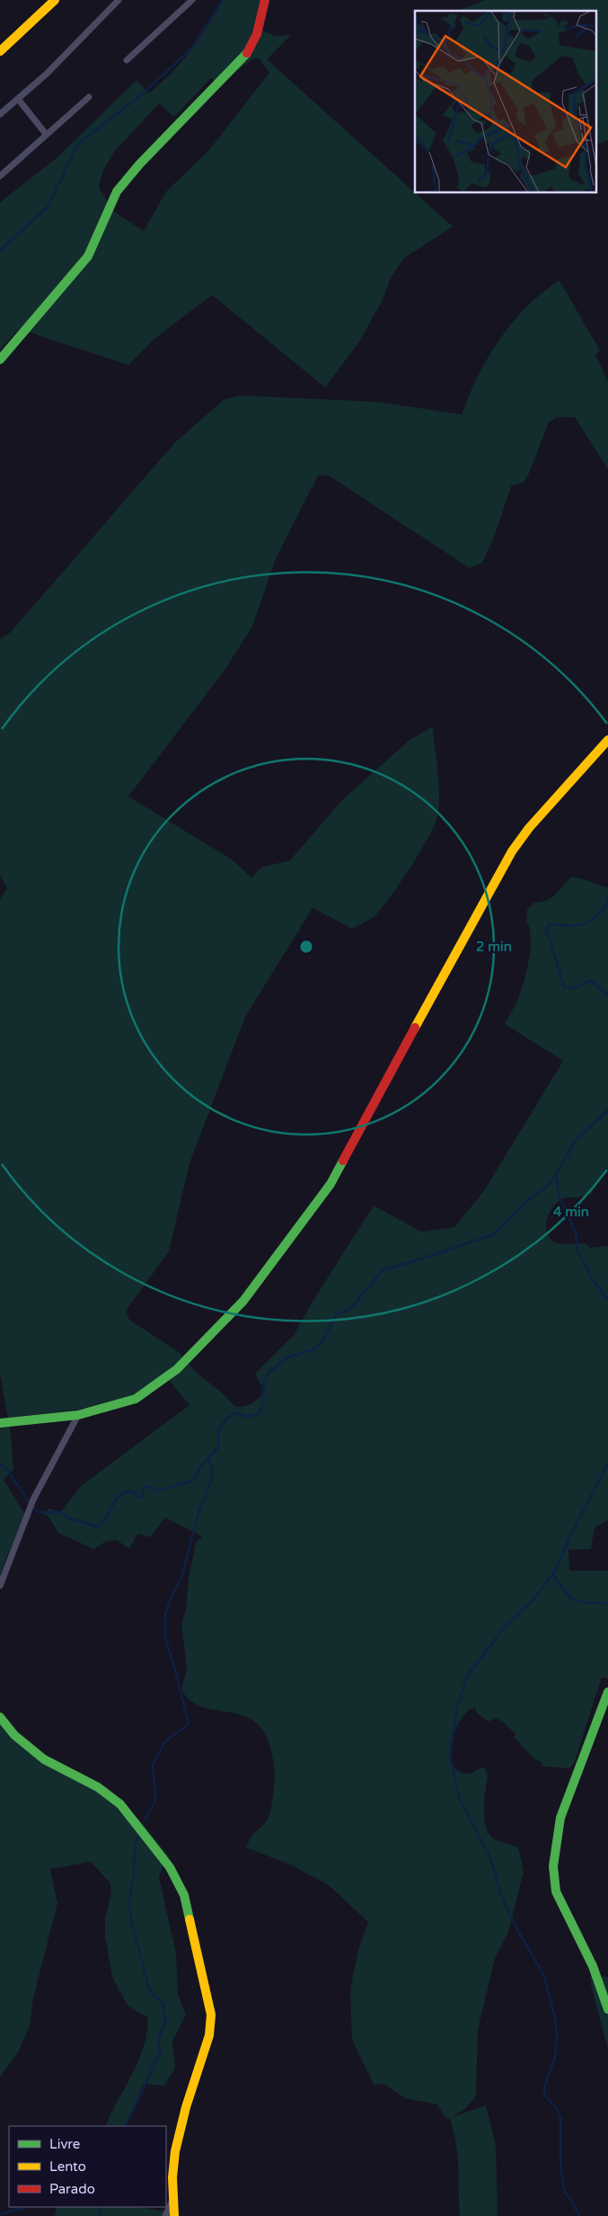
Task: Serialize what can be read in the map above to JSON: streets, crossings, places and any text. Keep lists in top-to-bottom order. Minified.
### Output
{"legend":["Livre","Lento","Parado"],"rings":["2 min","4 min"]}
